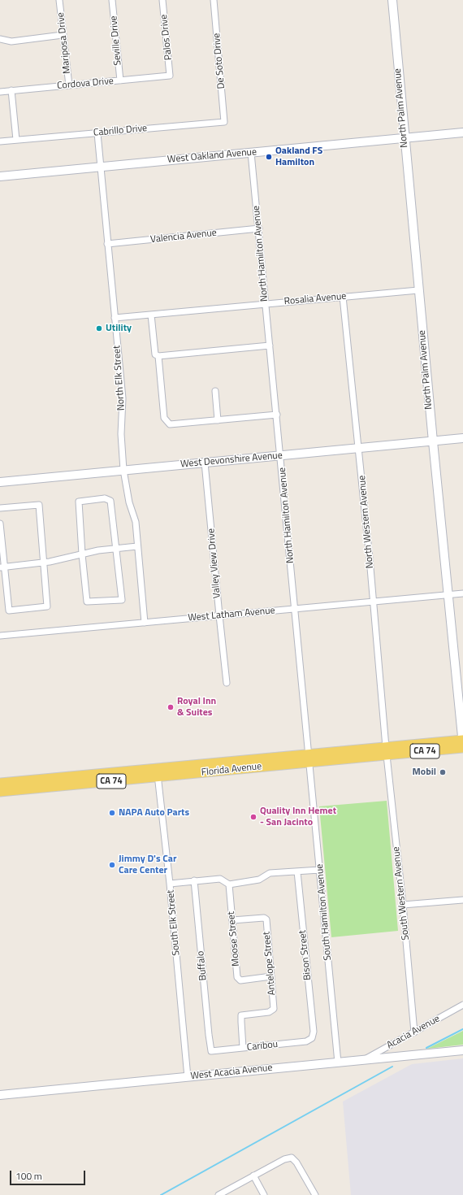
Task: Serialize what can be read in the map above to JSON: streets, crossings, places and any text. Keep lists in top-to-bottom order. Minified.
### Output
{"streets":{"main road":["CA 74","Florida Avenue"],"street":["Palos Drive","Seville Drive","Mariposa Drive","De Soto Drive","Cordova Drive","North Palm Avenue","Cabrillo Drive","West Oakland Avenue","Valencia Avenue","North Hamilton Avenue","Rosalia Avenue","North Elk Street","West Devonshire Avenue","North Western Avenue","Valley View Drive","West Latham Avenue","South Western Avenue","South Hamilton Avenue","South Elk Street","Moose Street","Bison Street","Antelope Street","Buffalo","Acacia Avenue","Caribou","West Acacia Avenue"]},"crossings":[["Palos Drive","Cordova Drive"],["Seville Drive","Cordova Drive"],["Mariposa Drive","Cordova Drive"],["De Soto Drive","Cabrillo Drive"],["North Palm Avenue","West Oakland Avenue"],["North Palm Avenue","Rosalia Avenue"],["North Palm Avenue","West Devonshire Avenue"],["North Palm Avenue","West Latham Avenue"],["North Palm Avenue","Florida Avenue"],["Cabrillo Drive","North Elk Street"],["West Oakland Avenue","North Hamilton Avenue"],["West Oakland Avenue","North Elk Street"],["Valencia Avenue","North Hamilton Avenue"],["Valencia Avenue","North Elk Street"],["North Hamilton Avenue","Rosalia Avenue"],["North Hamilton Avenue","West Devonshire Avenue"],["North Hamilton Avenue","West Latham Avenue"],["North Hamilton Avenue","Florida Avenue"],["North Hamilton Avenue","South Hamilton Avenue"],["Rosalia Avenue","North Elk Street"],["Rosalia Avenue","North Western Avenue"],["North Elk Street","West Devonshire Avenue"],["North Elk Street","West Latham Avenue"],["West Devonshire Avenue","North Western Avenue"],["West Devonshire Avenue","Valley View Drive"],["North Western Avenue","West Latham Avenue"],["North Western Avenue","Florida Avenue"],["North Western Avenue","South Western Avenue"],["Valley View Drive","West Latham Avenue"],["Florida Avenue","South Western Avenue"],["Florida Avenue","South Hamilton Avenue"],["Florida Avenue","South Elk Street"],["South Western Avenue","Acacia Avenue"],["South Hamilton Avenue","West Acacia Avenue"],["South Elk Street","West Acacia Avenue"],["Moose Street","Antelope Street"],["Bison Street","Caribou"],["Antelope Street","Caribou"],["Buffalo","Caribou"],["Acacia Avenue","West Acacia Avenue"]],"places":["Oakland FS Hamilton","Utility","Royal Inn & Suites","Mobil","NAPA Auto Parts","Quality Inn Hemet - San Jacinto","Jimmy D's Car Care Center"],"scale_bar":"100 m"}
